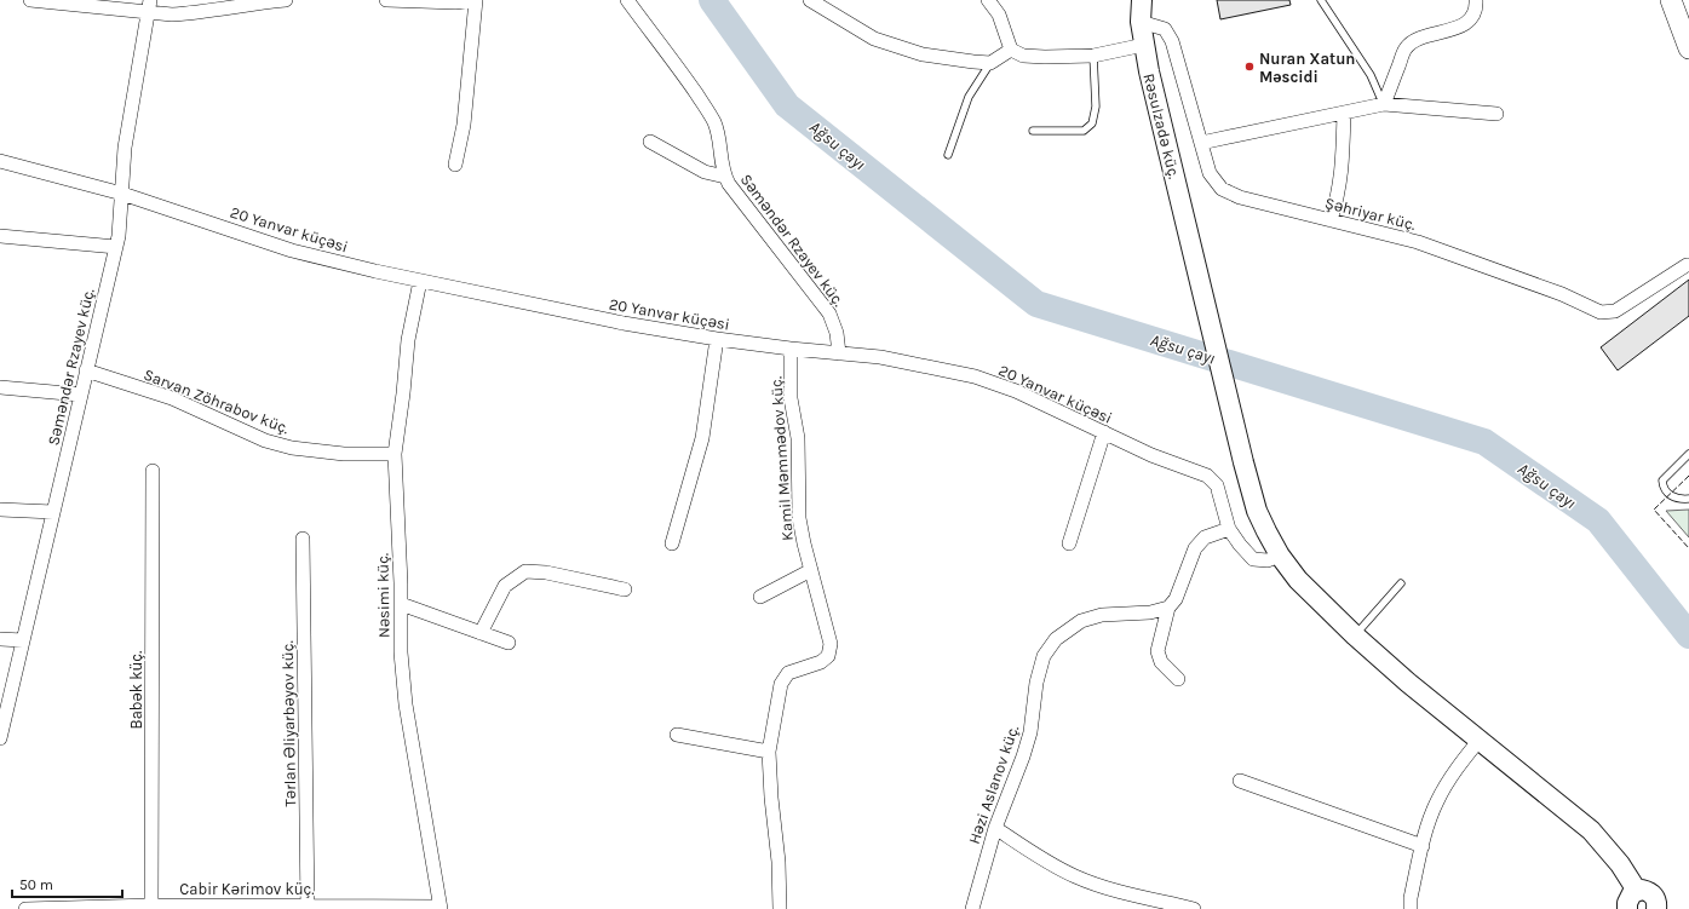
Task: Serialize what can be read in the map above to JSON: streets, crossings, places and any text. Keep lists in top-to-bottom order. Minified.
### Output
{"streets":{"main road":["Rəsulzadə küç."],"street":["Şəhriyar küç.","20 Yanvar küçəsi","Səməndər Rzayev küç.","Sarvan Zöhrabov küç.","Kamil Məmmədov küç.","Nəsimi küç.","Babək küç.","Tərlan Əliyarbəyov küç.","Həzi Aslanov küç.","Cabir Kərimov küç."]},"crossings":[["Rəsulzadə küç.","Şəhriyar küç."],["Rəsulzadə küç.","20 Yanvar küçəsi"],["20 Yanvar küçəsi","Səməndər Rzayev küç."],["20 Yanvar küçəsi","Kamil Məmmədov küç."],["20 Yanvar küçəsi","Nəsimi küç."],["Səməndər Rzayev küç.","Sarvan Zöhrabov küç."],["Sarvan Zöhrabov küç.","Nəsimi küç."],["Nəsimi küç.","Cabir Kərimov küç."],["Babək küç.","Cabir Kərimov küç."],["Tərlan Əliyarbəyov küç.","Cabir Kərimov küç."]],"water":["Ağsu çayı"],"places":["Nuran Xatun Məscidi"],"scale_bar":"50 m"}
